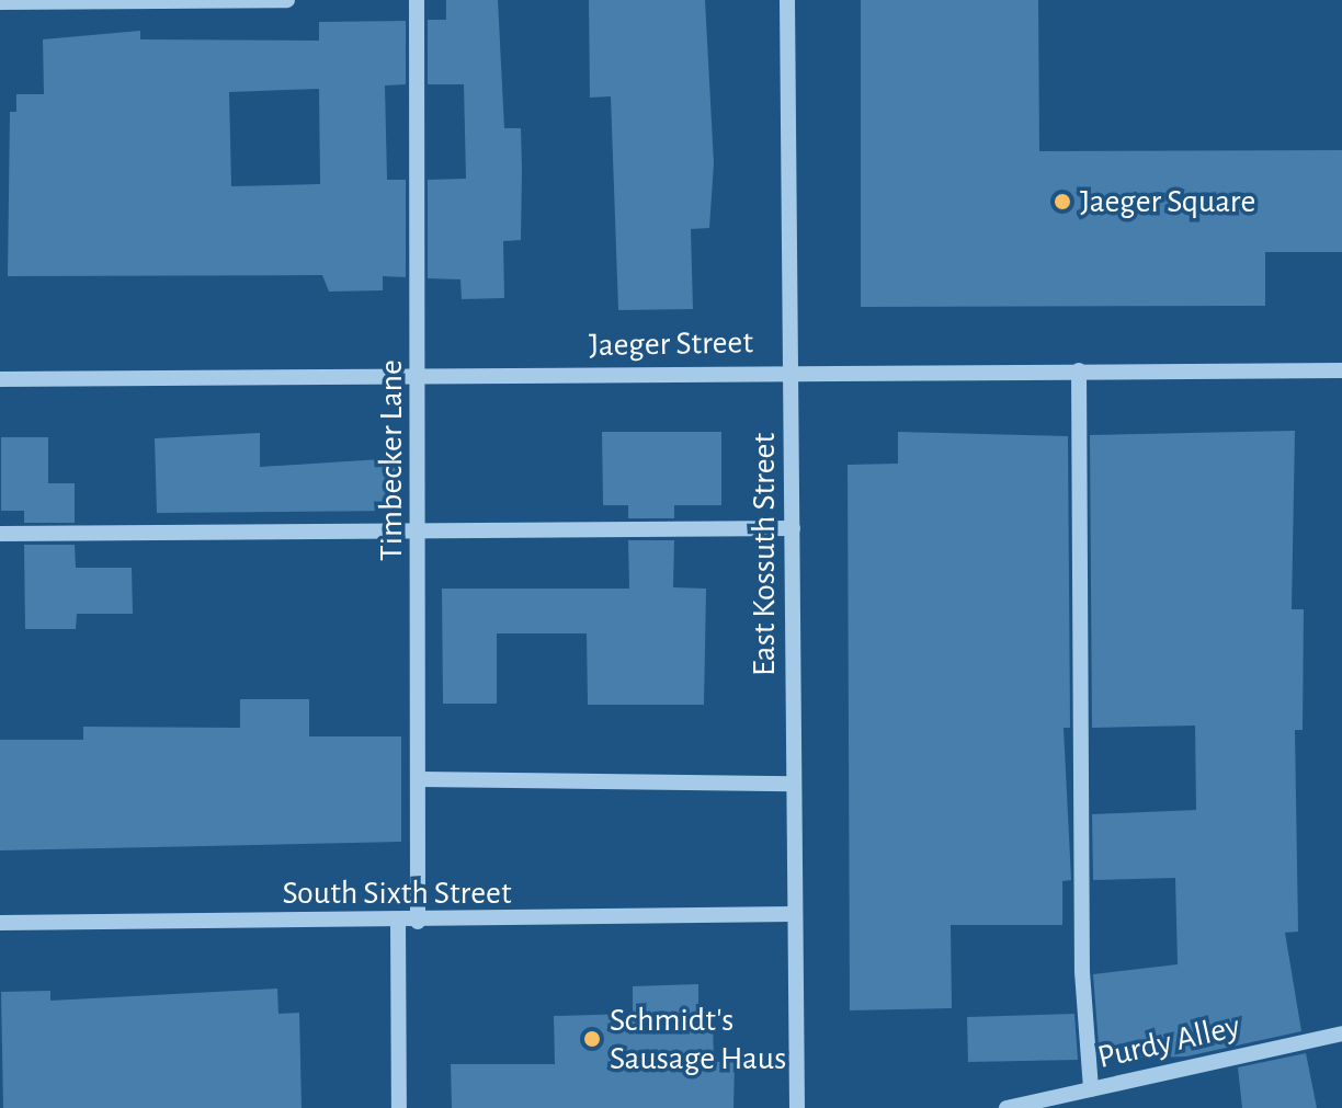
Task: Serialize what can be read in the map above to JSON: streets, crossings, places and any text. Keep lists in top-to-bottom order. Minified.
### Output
{"streets":{"street":["Jaeger Street","Timbecker Lane","East Kossuth Street","South Sixth Street","Purdy Alley"]},"crossings":[["Jaeger Street","Timbecker Lane"],["Jaeger Street","East Kossuth Street"],["Timbecker Lane","South Sixth Street"],["East Kossuth Street","South Sixth Street"]],"places":["Jaeger Square","Schmidt's Sausage Haus"]}
